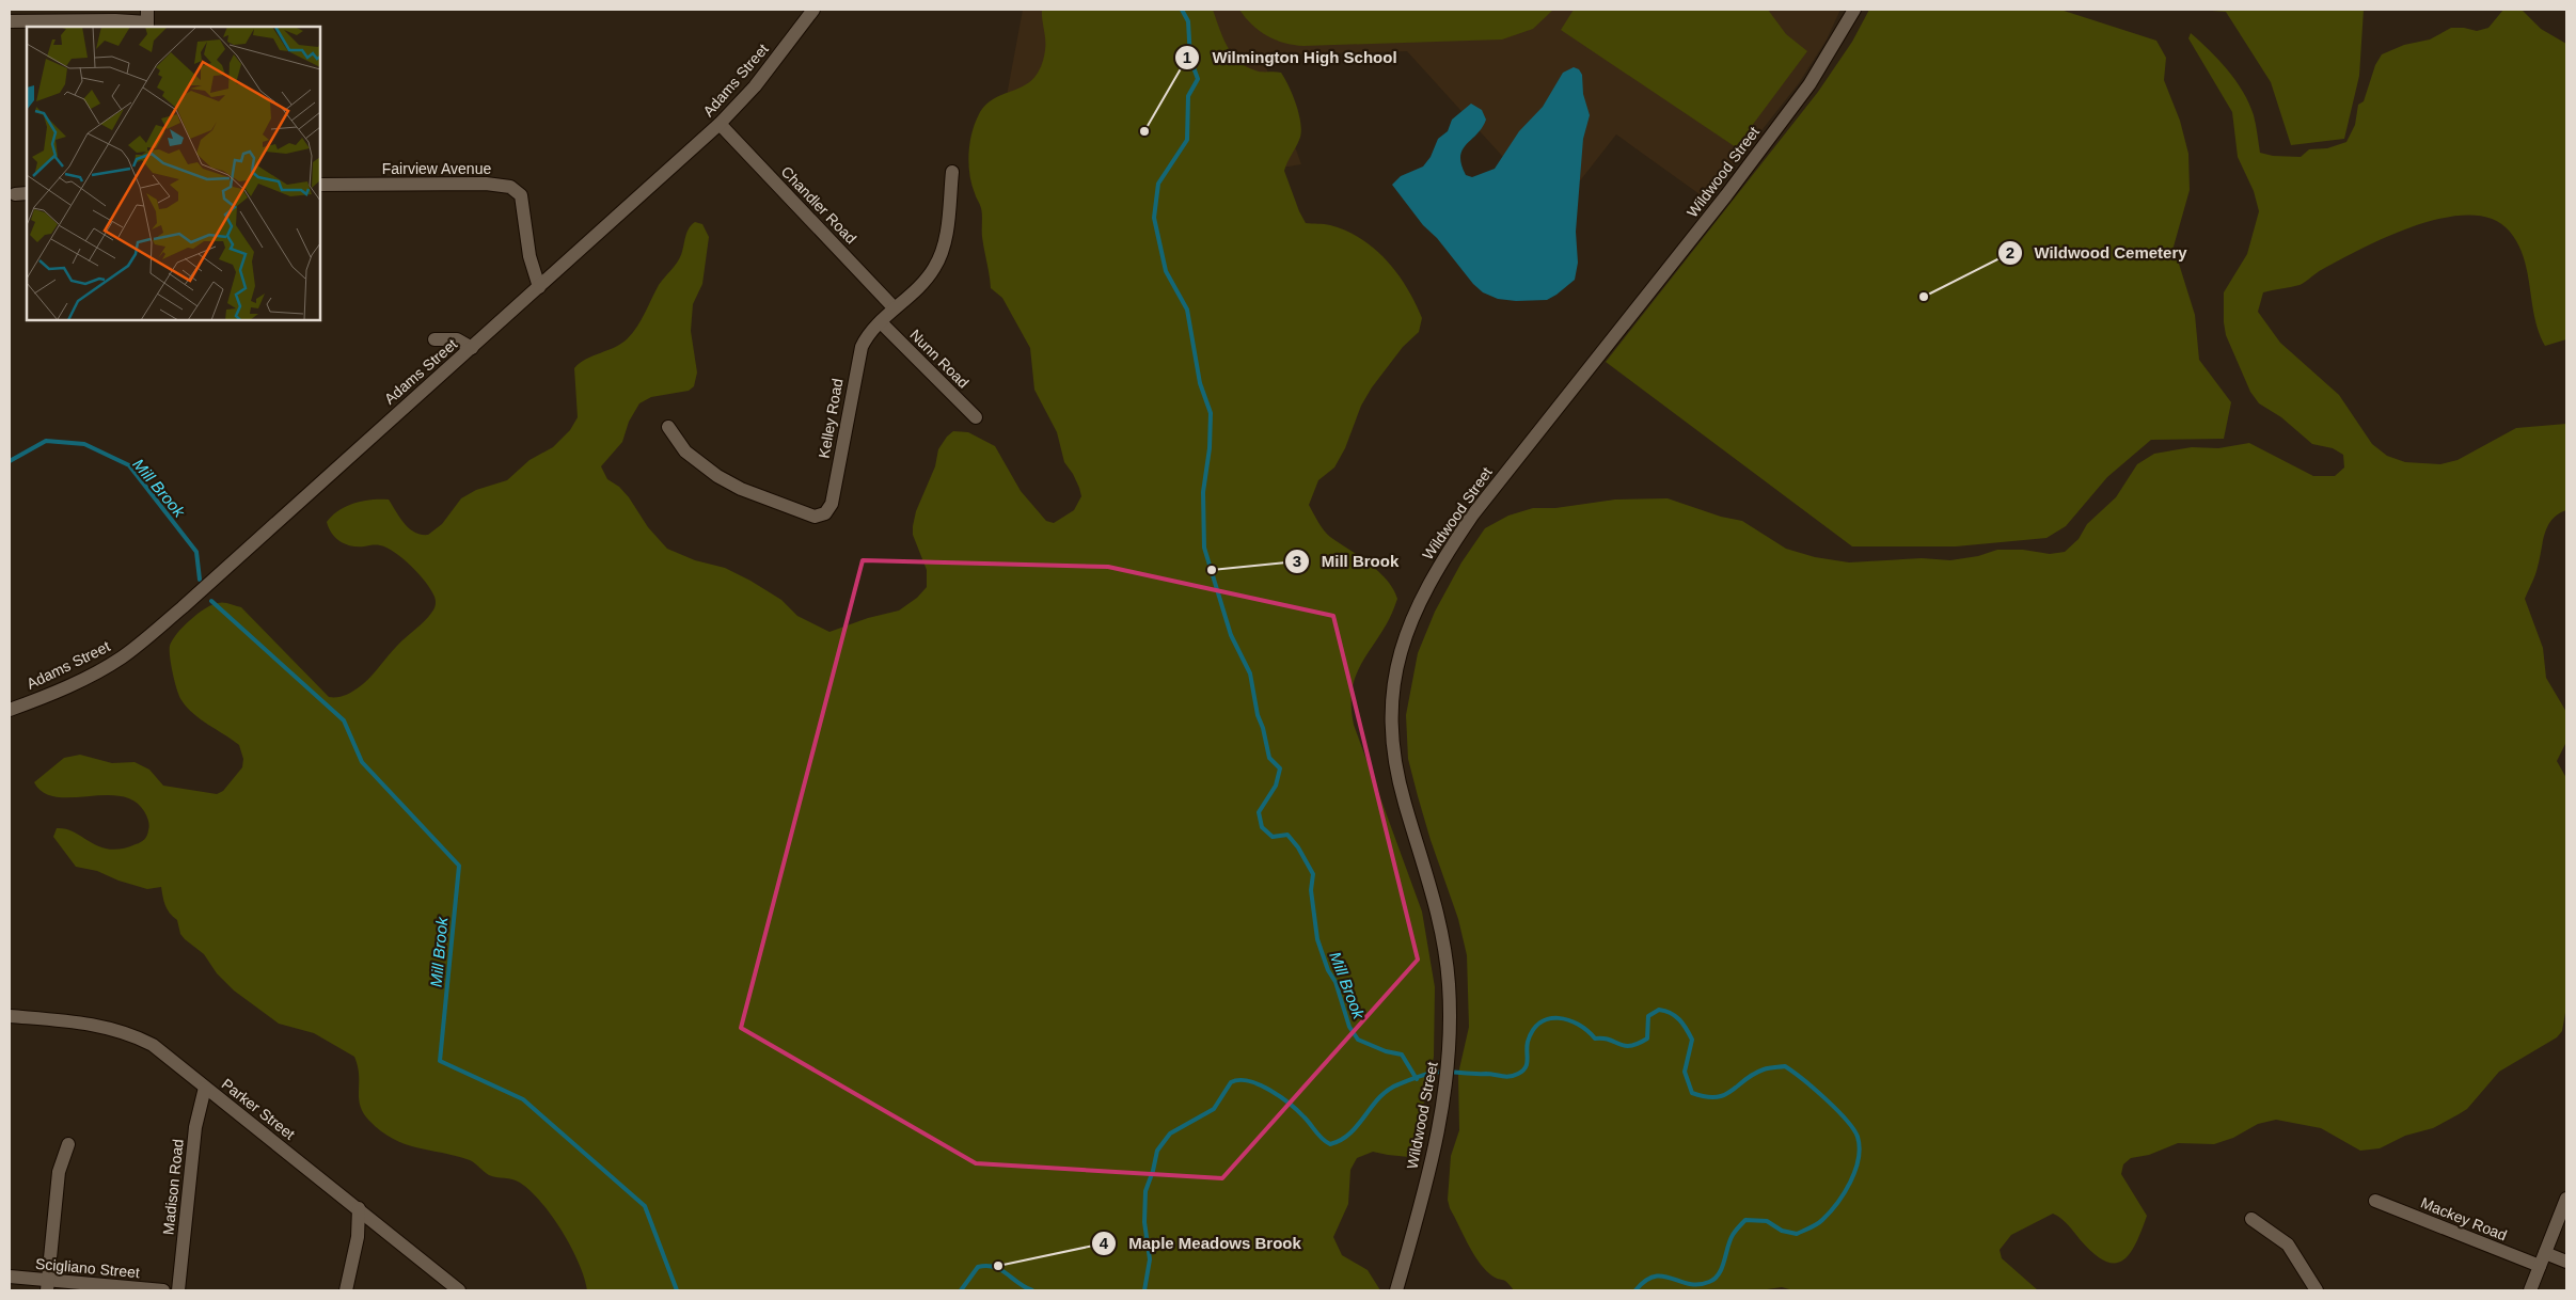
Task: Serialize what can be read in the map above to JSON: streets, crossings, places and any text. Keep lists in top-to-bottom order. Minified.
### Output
{"streets":{"street":["Adams Street","Fairview Avenue","Wildwood Street","Chandler Road","Nunn Road","Kelley Road","Parker Street","Madison Road","Mackey Road","Scigliano Street"]},"crossings":[["Adams Street","Fairview Avenue"],["Adams Street","Chandler Road"],["Chandler Road","Kelley Road"],["Nunn Road","Kelley Road"],["Parker Street","Madison Road"]],"water":["Mill Brook"],"places":["Wilmington High School","Wildwood Cemetery","Mill Brook","Maple Meadows Brook"]}
